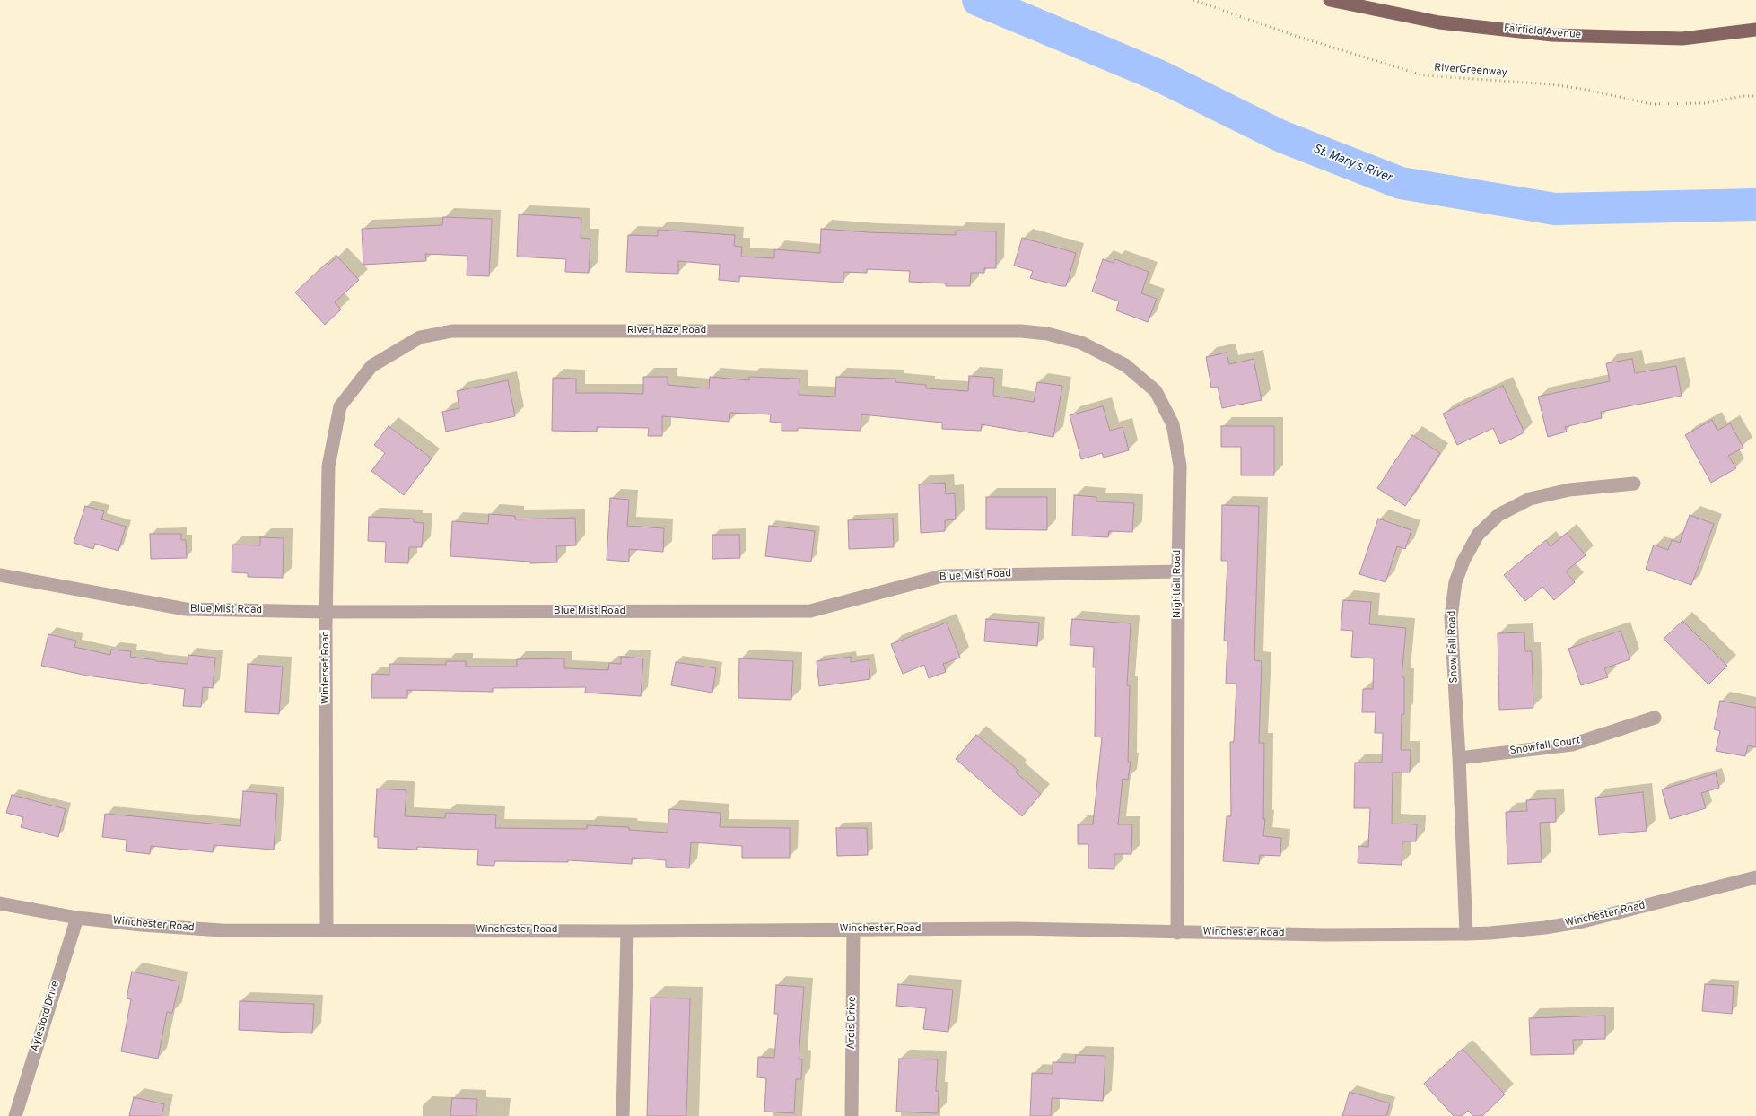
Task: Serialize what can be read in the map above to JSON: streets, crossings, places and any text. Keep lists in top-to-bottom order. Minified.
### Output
{"streets":{"main road":["Fairfield Avenue"],"street":["River Haze Road","Blue Mist Road","Nightfall Road","Snow Fall Road","Winterset Road","Snowfall Court","Winchester Road","Aylesford Drive","Ardis Drive"],"path":["RiverGreenway"]},"crossings":[["River Haze Road","Nightfall Road"],["River Haze Road","Winterset Road"],["Blue Mist Road","Nightfall Road"],["Blue Mist Road","Winterset Road"],["Nightfall Road","Winchester Road"],["Snow Fall Road","Snowfall Court"],["Snow Fall Road","Winchester Road"],["Winterset Road","Winchester Road"],["Winchester Road","Aylesford Drive"],["Winchester Road","Ardis Drive"]],"water":["St. Mary's River"]}
